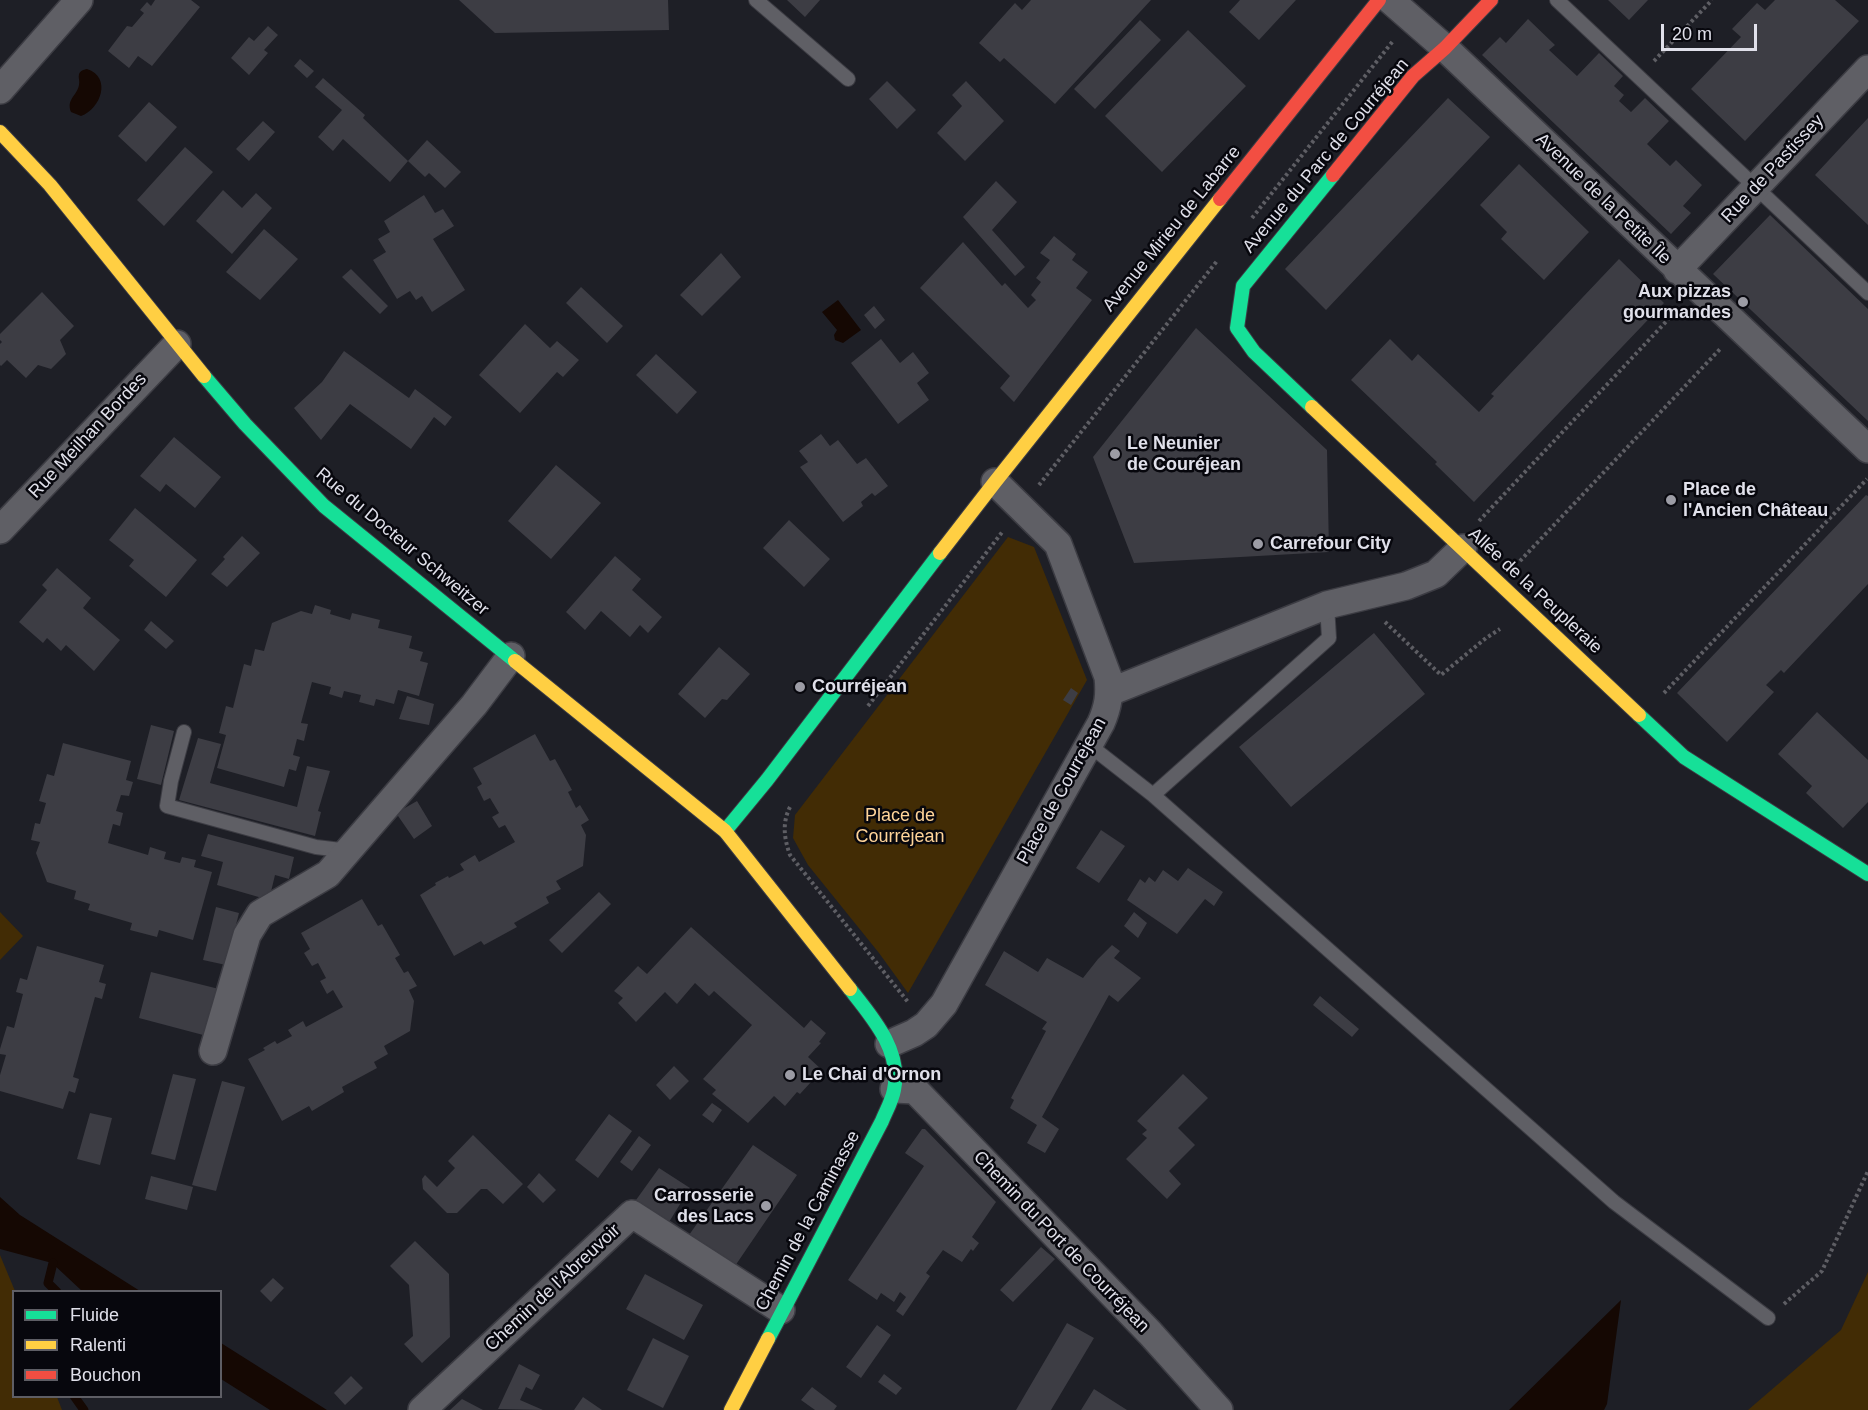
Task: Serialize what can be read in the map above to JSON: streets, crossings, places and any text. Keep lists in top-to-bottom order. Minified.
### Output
{"streets":{"street":["Avenue du Parc de Courréjean","Rue de Pastissey","Avenue de la Petite Île","Avenue Mirieu de Labarre","Rue Meilhan Bordes","Rue du Docteur Schweitzer","Allée de la Peupleraie","Place de Courrejean","Chemin de la Caminasse","Chemin du Port de Courréjean","Chemin de l'Abreuvoir"]},"crossings":[["Avenue du Parc de Courréjean","Avenue de la Petite Île"],["Avenue du Parc de Courréjean","Allée de la Peupleraie"],["Rue de Pastissey","Avenue de la Petite Île"],["Rue Meilhan Bordes","Rue du Docteur Schweitzer"],["Place de Courrejean","Chemin de la Caminasse"],["Chemin de la Caminasse","Chemin du Port de Courréjean"],["Chemin de la Caminasse","Chemin de l'Abreuvoir"]],"parks":["Place de Courréjean"],"places":["Aux pizzas gourmandes","Le Neunier de Couréjean","Place de l'Ancien Château","Carrefour City","Courréjean","Le Chai d'Ornon","Carrosserie des Lacs"],"legend":["Fluide","Ralenti","Bouchon"],"scale_bar":"20 m"}
